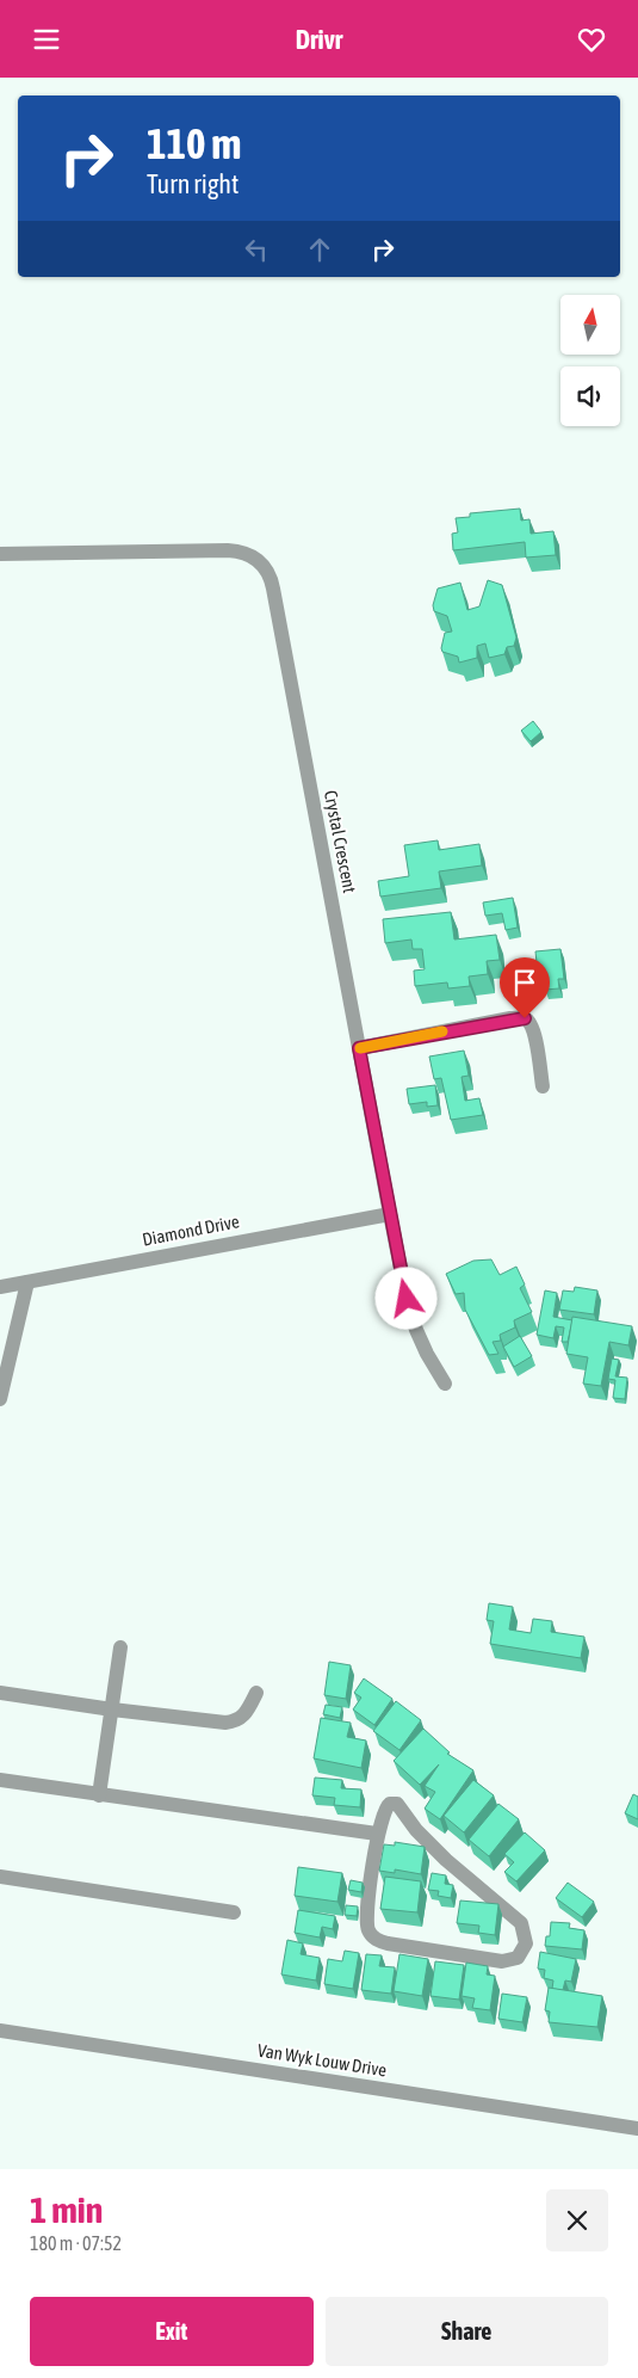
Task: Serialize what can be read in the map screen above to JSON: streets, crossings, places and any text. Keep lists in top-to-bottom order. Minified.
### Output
{"streets":{"street":["Crystal Crescent","Diamond Drive","Van Wyk Louw Drive"]},"crossings":[["Crystal Crescent","Diamond Drive"]],"north":"top","page":{"header":"Drivr","turn":["110 m","Turn right"],"heading":["1 min","180 m · 07:52"],"buttons":["Exit","Share"]}}
